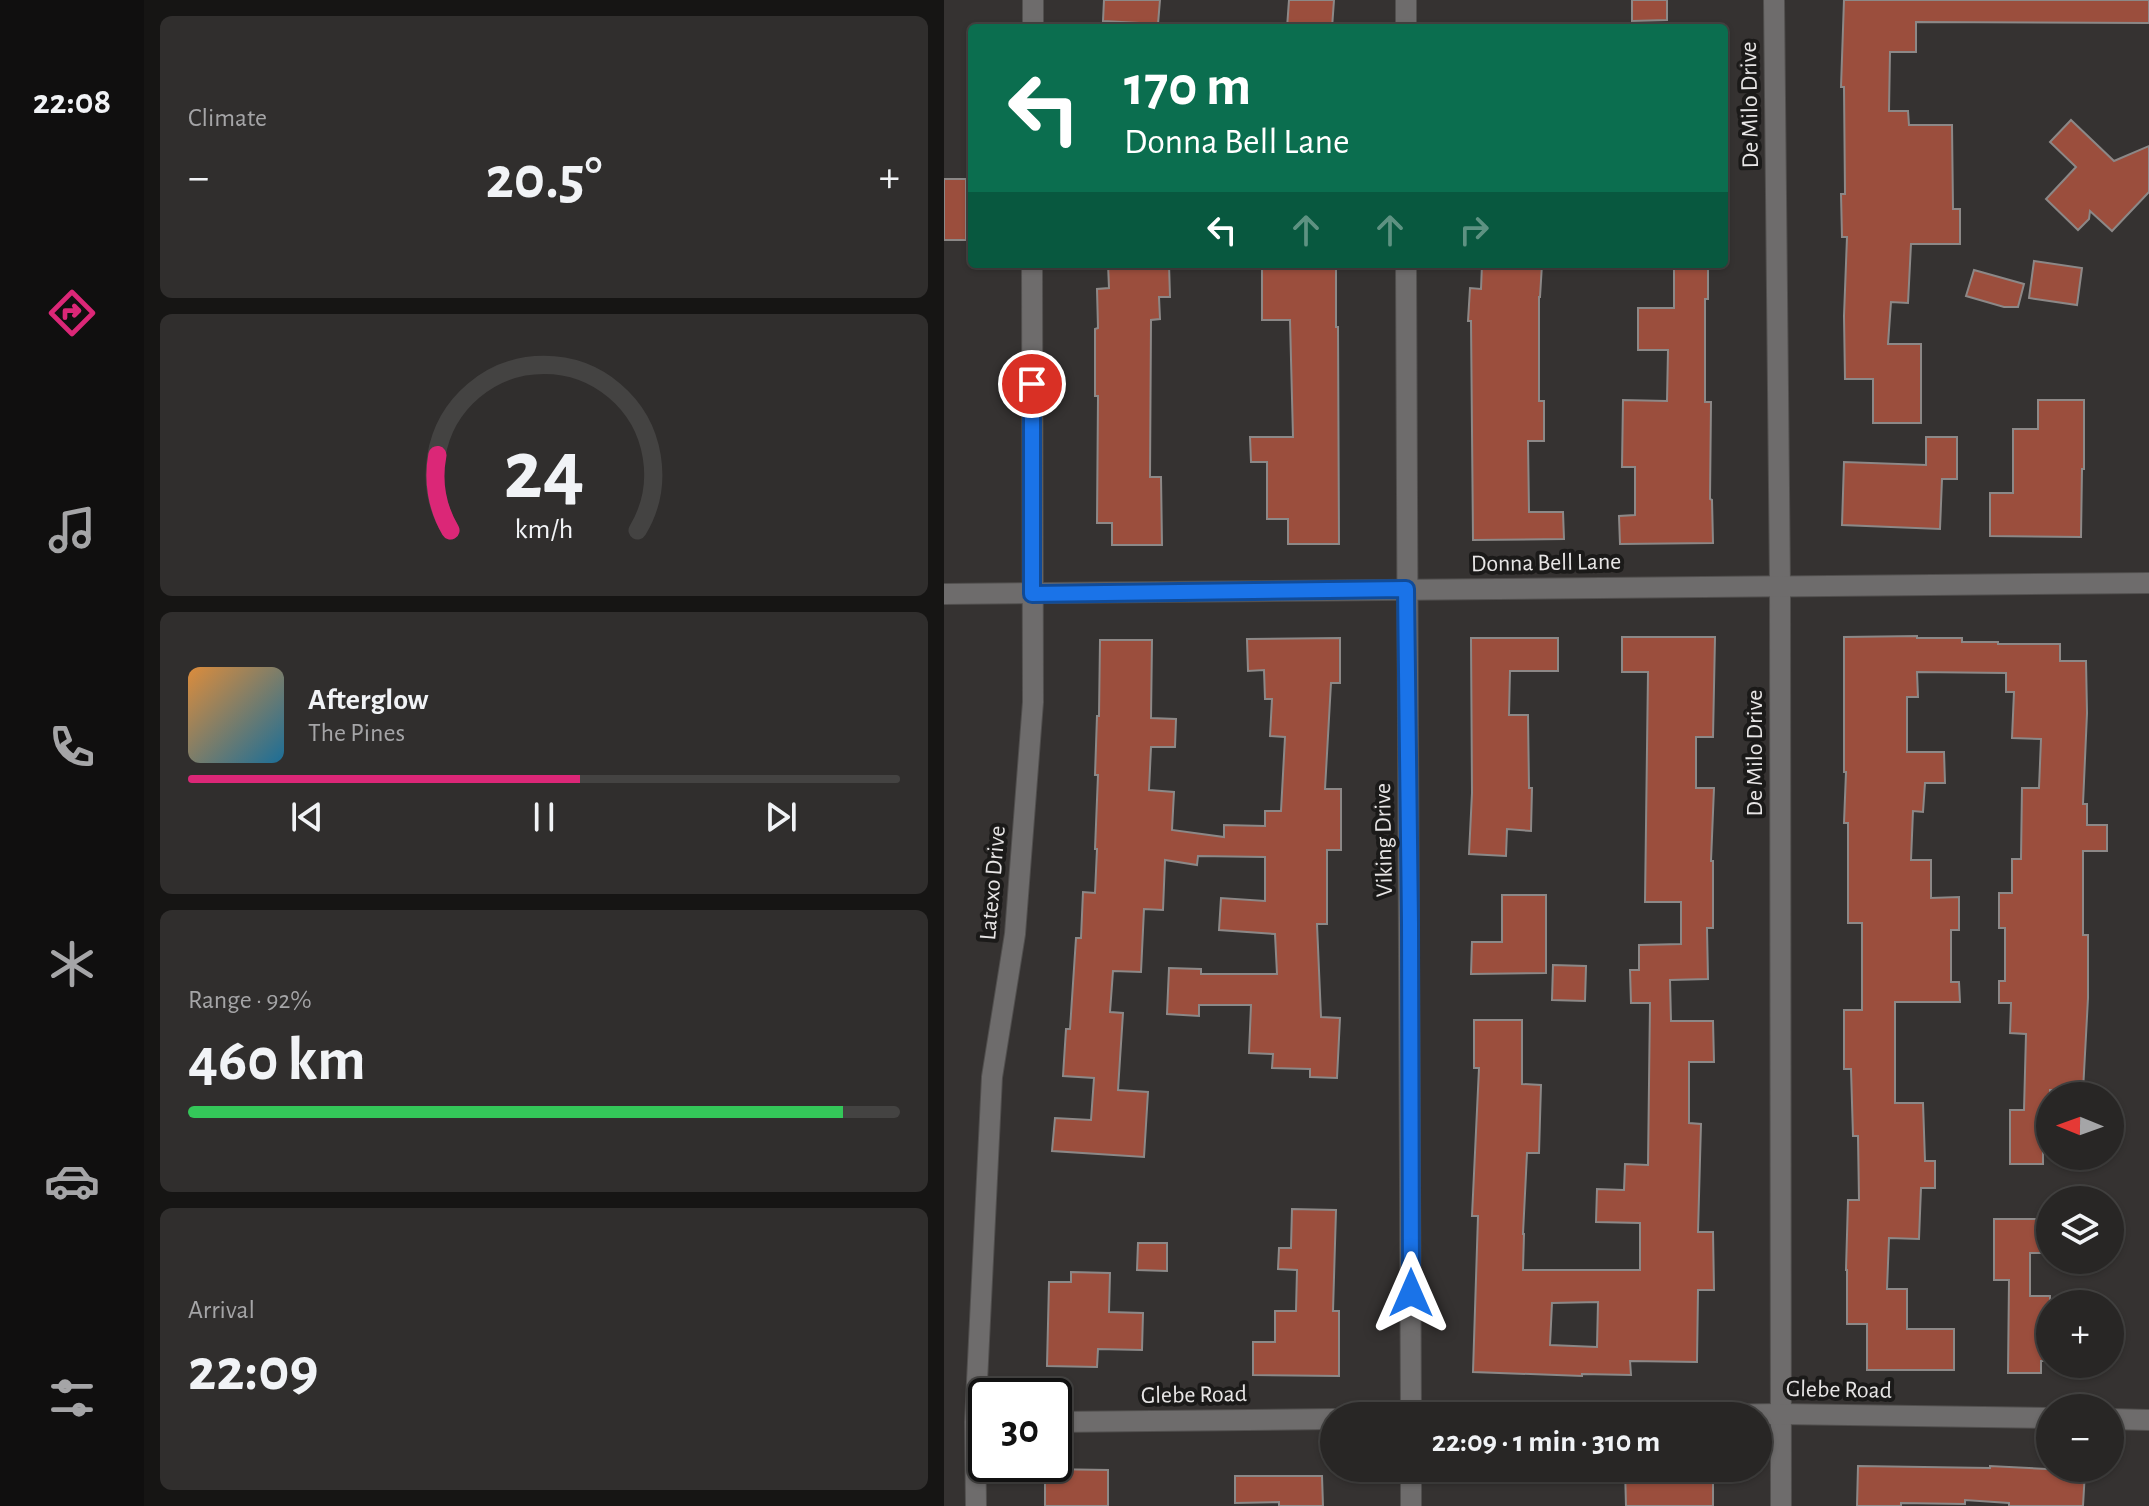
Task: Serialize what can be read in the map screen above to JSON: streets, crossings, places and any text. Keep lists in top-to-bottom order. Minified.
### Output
{"streets":{"street":["De Milo Drive","Donna Bell Lane","Viking Drive","Latexo Drive","Glebe Road"]},"crossings":[["De Milo Drive","Donna Bell Lane"],["De Milo Drive","Glebe Road"],["Donna Bell Lane","Viking Drive"],["Donna Bell Lane","Latexo Drive"]],"north":"left","page":{"tabs":"22:08","tile":["Climate",["Range · 92%","460 km"],["Arrival","22:09"]],"turn":["170 m","Donna Bell Lane"],"heat":["−","20.5°","+"],"song":["Afterglow","The Pines"],"map_buttons":["+","−"],"limit":"30","trip":"22:09 · 1 min · 310 m","gauge":["24","km/h"]}}
